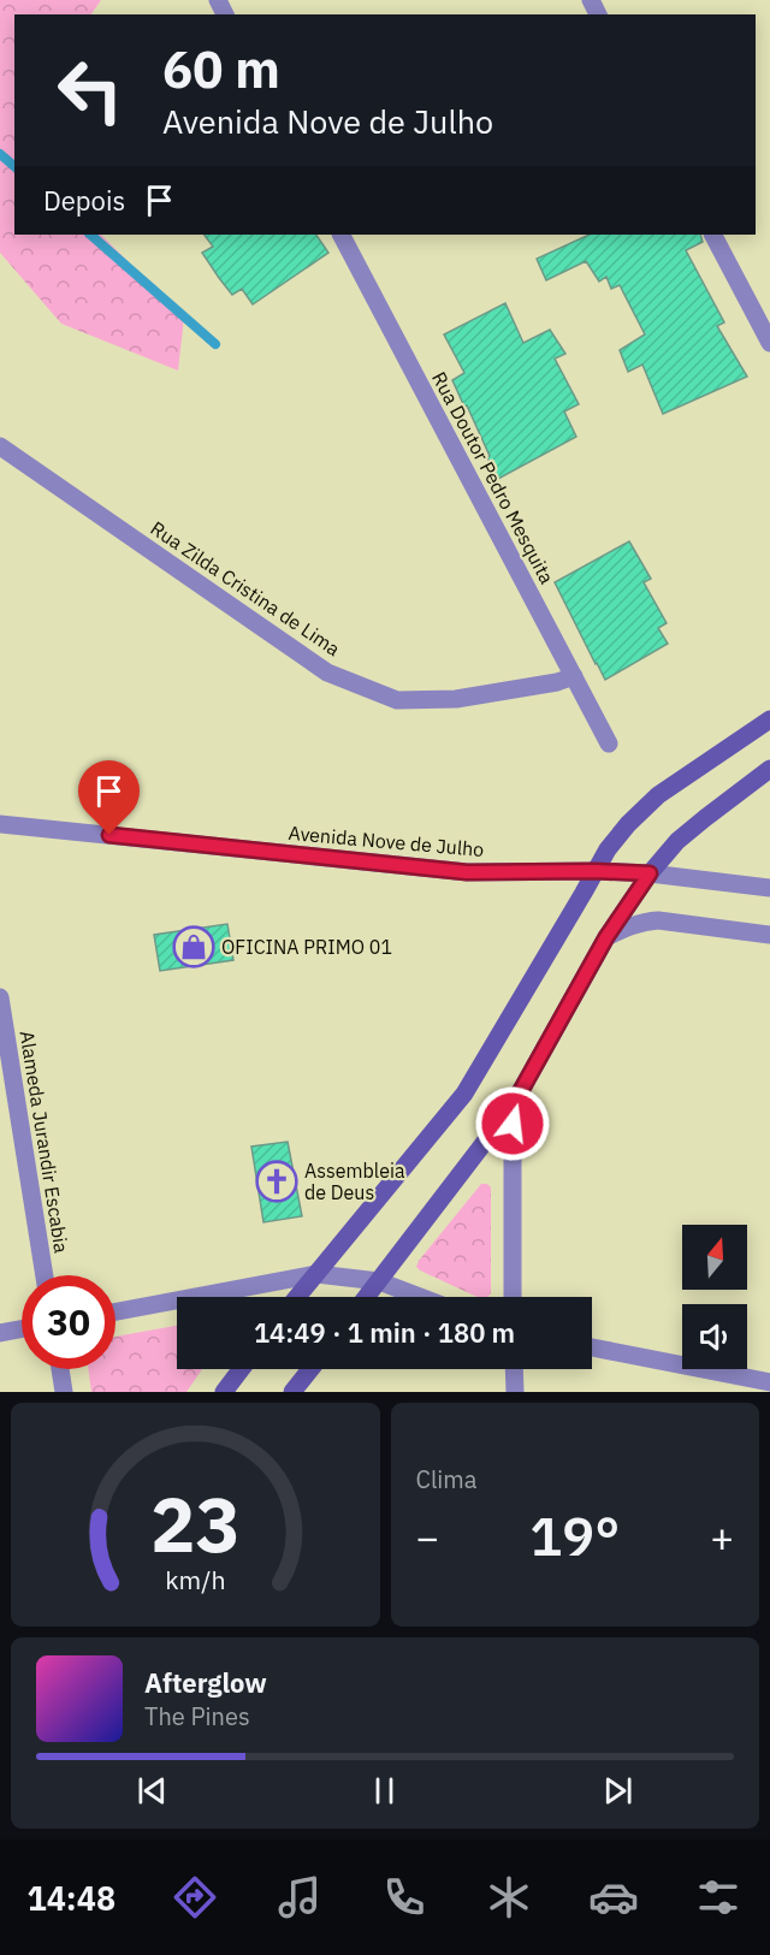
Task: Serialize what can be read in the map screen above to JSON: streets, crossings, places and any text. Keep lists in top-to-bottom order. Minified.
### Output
{"streets":{"street":["Rua Doutor Pedro Mesquita","Rua Zilda Cristina de Lima","Avenida Nove de Julho","Alameda Jurandir Escabia"]},"crossings":[["Rua Doutor Pedro Mesquita","Rua Zilda Cristina de Lima"]],"places":{"shop":["OFICINA PRIMO 01"],"church":["Assembleia de Deus"]},"north":"top","page":{"turn":["60 m","Avenida Nove de Julho"],"then":"Depois","limit":"30","trip":"14:49 · 1 min · 180 m","tile":"Clima","heat":["−","19°","+"],"song":["Afterglow","The Pines"],"tabs":"14:48","gauge":["23","km/h"]}}
